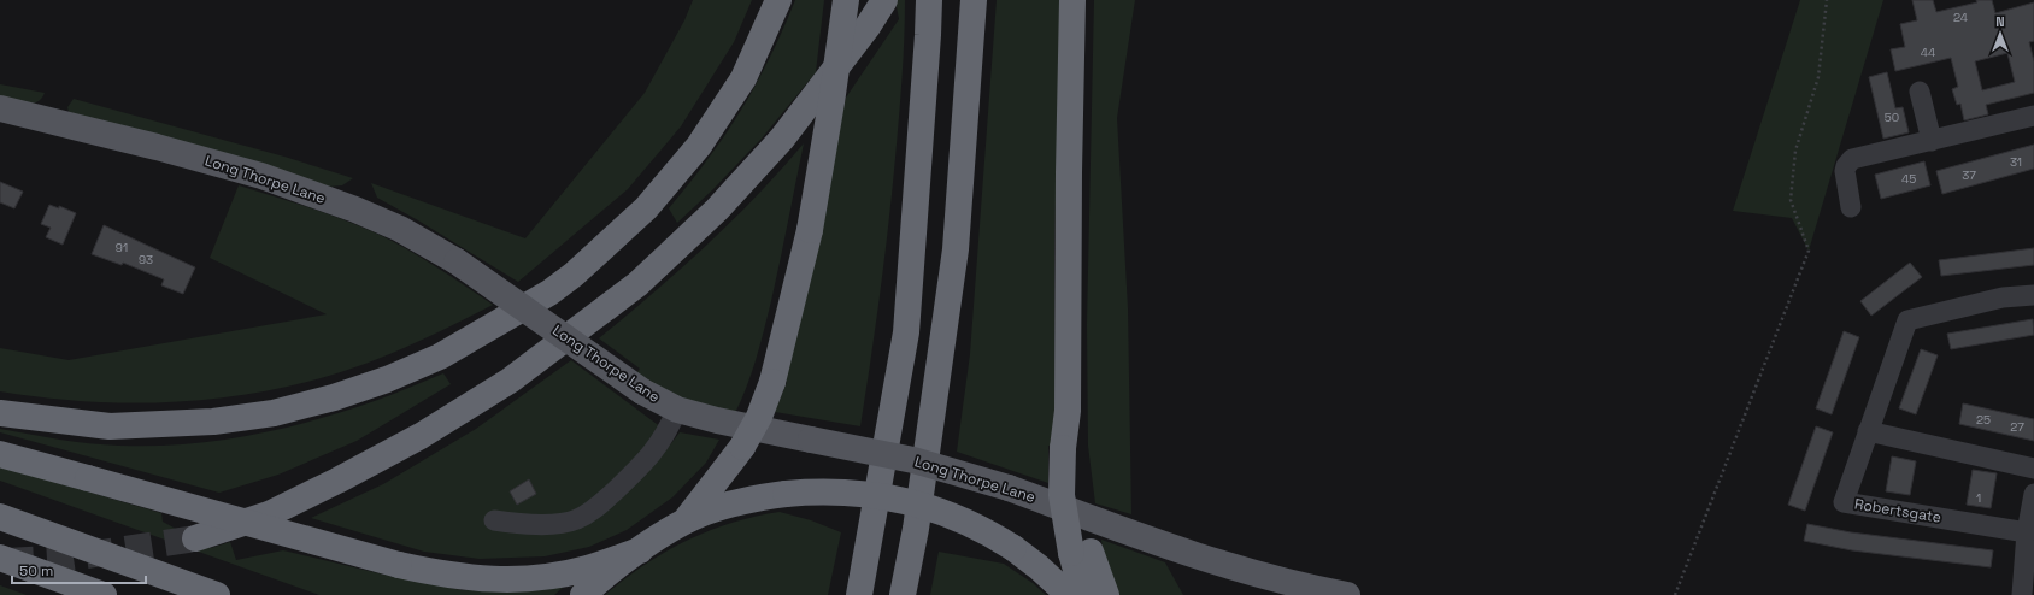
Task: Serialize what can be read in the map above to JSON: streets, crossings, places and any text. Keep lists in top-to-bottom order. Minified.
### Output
{"streets":{"main road":["Long Thorpe Lane"],"street":["Robertsgate"]},"house_numbers":["24","44","50","31","37","45","91","93","25","27","1"],"scale_bar":"50 m","north":"top"}
